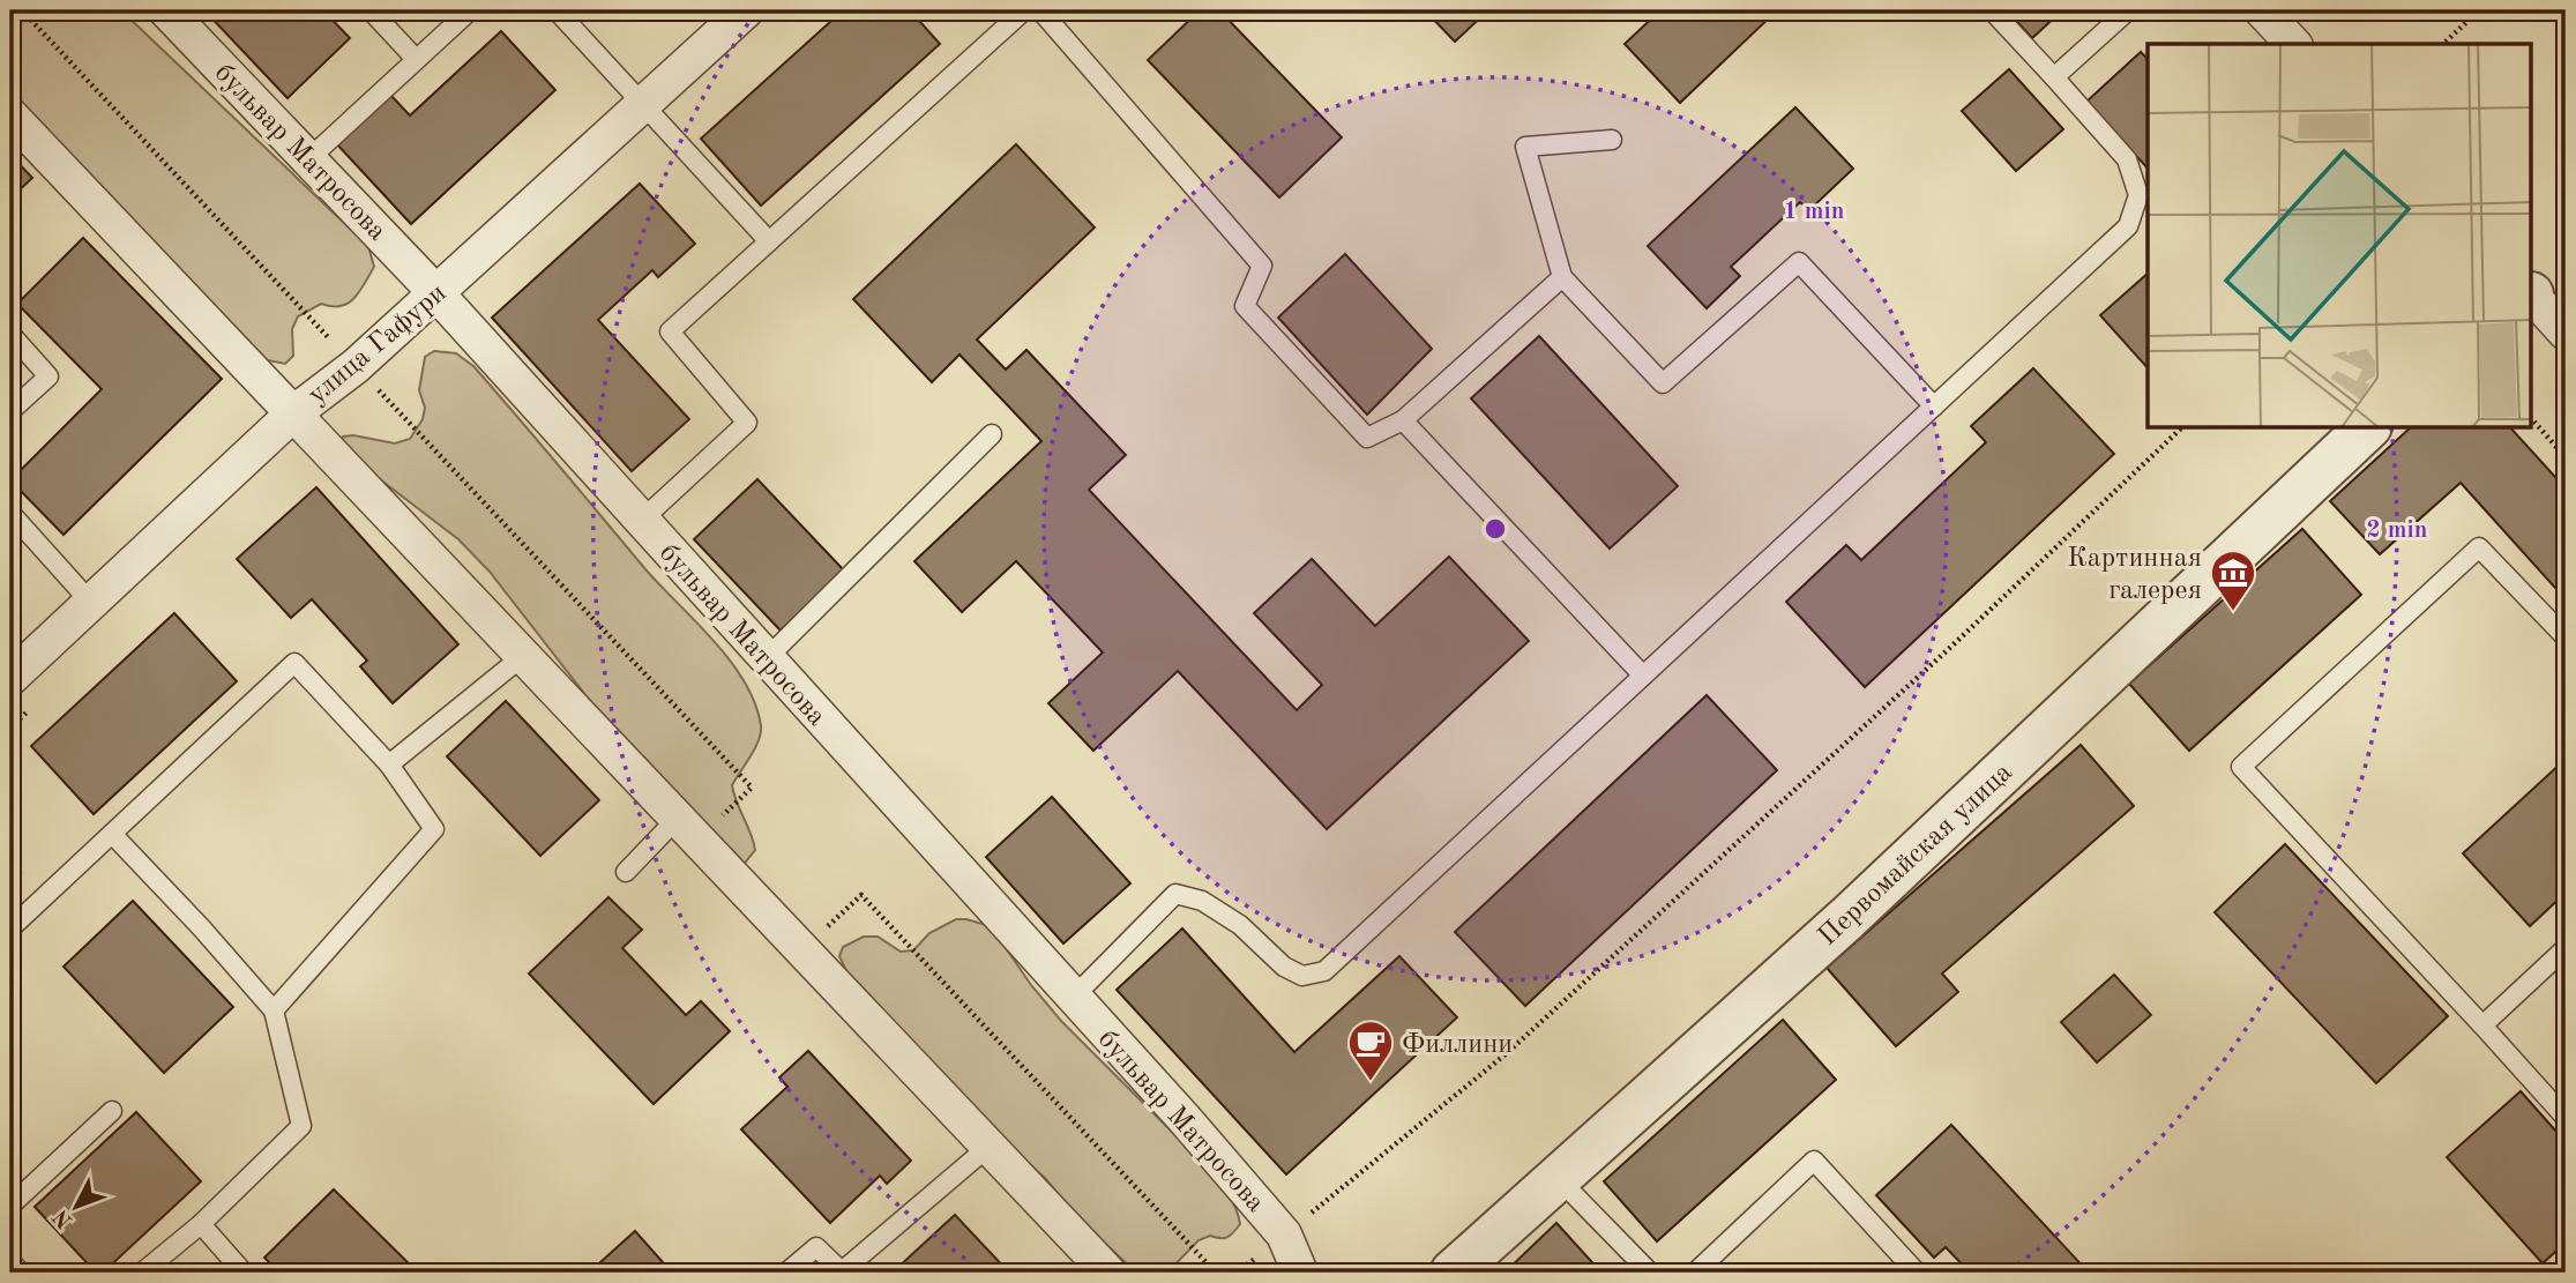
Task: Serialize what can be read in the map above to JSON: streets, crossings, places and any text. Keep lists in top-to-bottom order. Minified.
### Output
{"streets":{"street":["бульвар Матросова","улица Гафури","Первомайская улица"]},"crossings":[["бульвар Матросова","улица Гафури"]],"places":{"museum":["Картинная галерея"],"cafe":["Филлини"]},"north":"bottom left","rings":["1 min","2 min"]}
